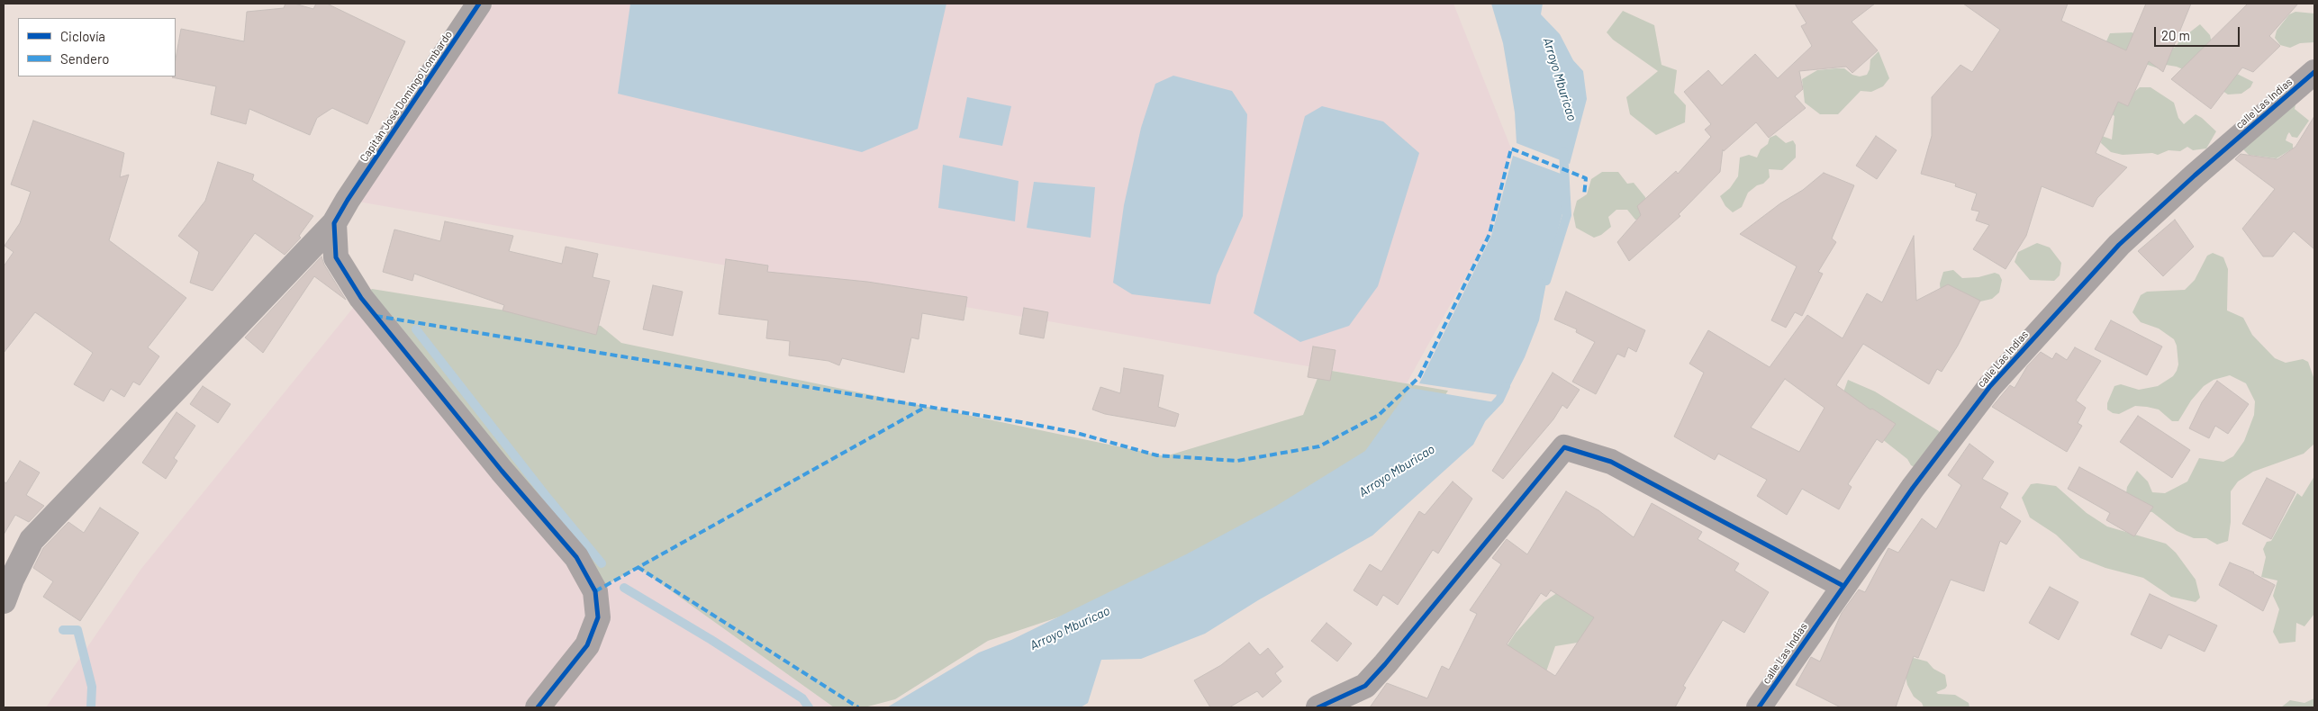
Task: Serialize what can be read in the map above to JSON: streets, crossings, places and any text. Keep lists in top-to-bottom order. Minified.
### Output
{"streets":{"street":["Capitán José Domingo Lombardo","calle Las Indias"]},"water":["Arroyo Mburicao"],"legend":["Ciclovía","Sendero"],"scale_bar":"20 m"}
